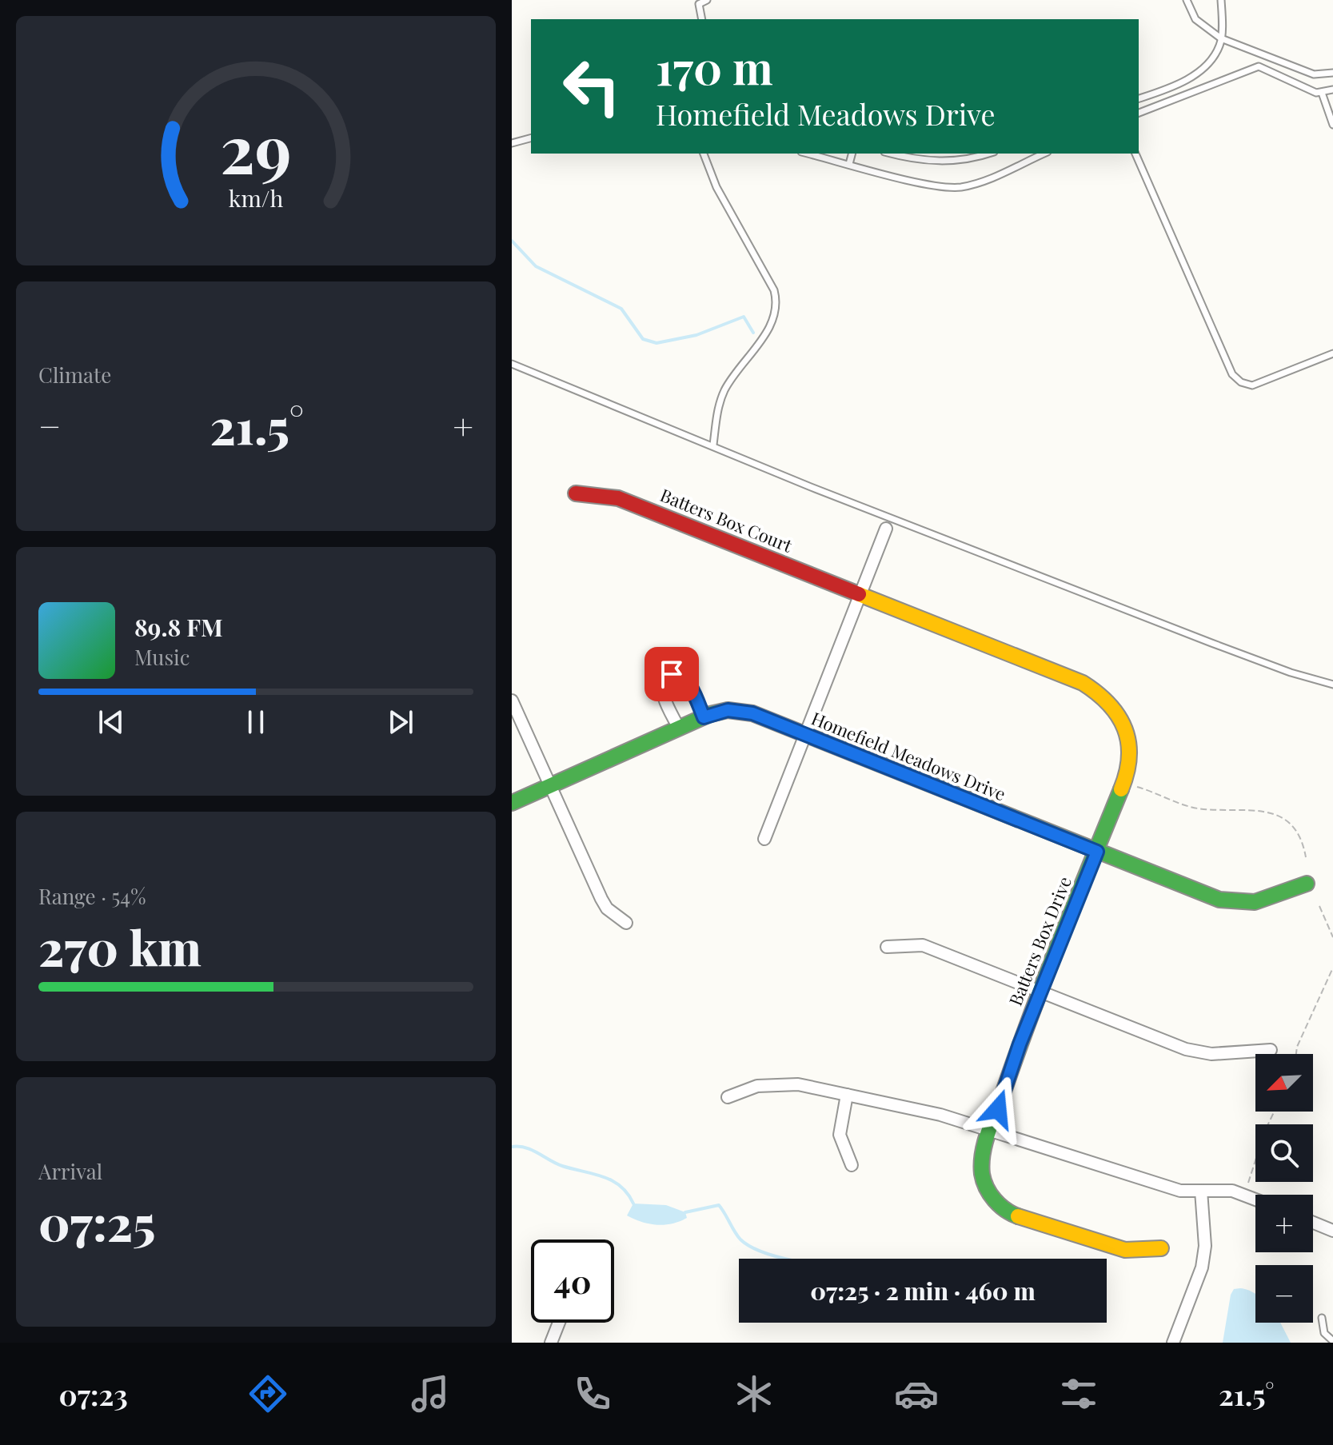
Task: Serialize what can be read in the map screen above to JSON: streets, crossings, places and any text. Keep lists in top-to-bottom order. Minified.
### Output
{"streets":{"street":["Batters Box Court","Homefield Meadows Drive","Batters Box Drive"]},"crossings":[["Batters Box Court","Batters Box Drive"],["Homefield Meadows Drive","Batters Box Drive"]],"north":"bottom left","page":{"turn":["170 m","Homefield Meadows Drive"],"tile":["Climate",["Range · 54%","270 km"],["Arrival","07:25"]],"heat":["−","21.5°","+"],"song":["89.8 FM","Music"],"map_buttons":["+","−"],"limit":"40","trip":"07:25 · 2 min · 460 m","tabs":["07:23","21.5°"],"gauge":["29","km/h"]}}
